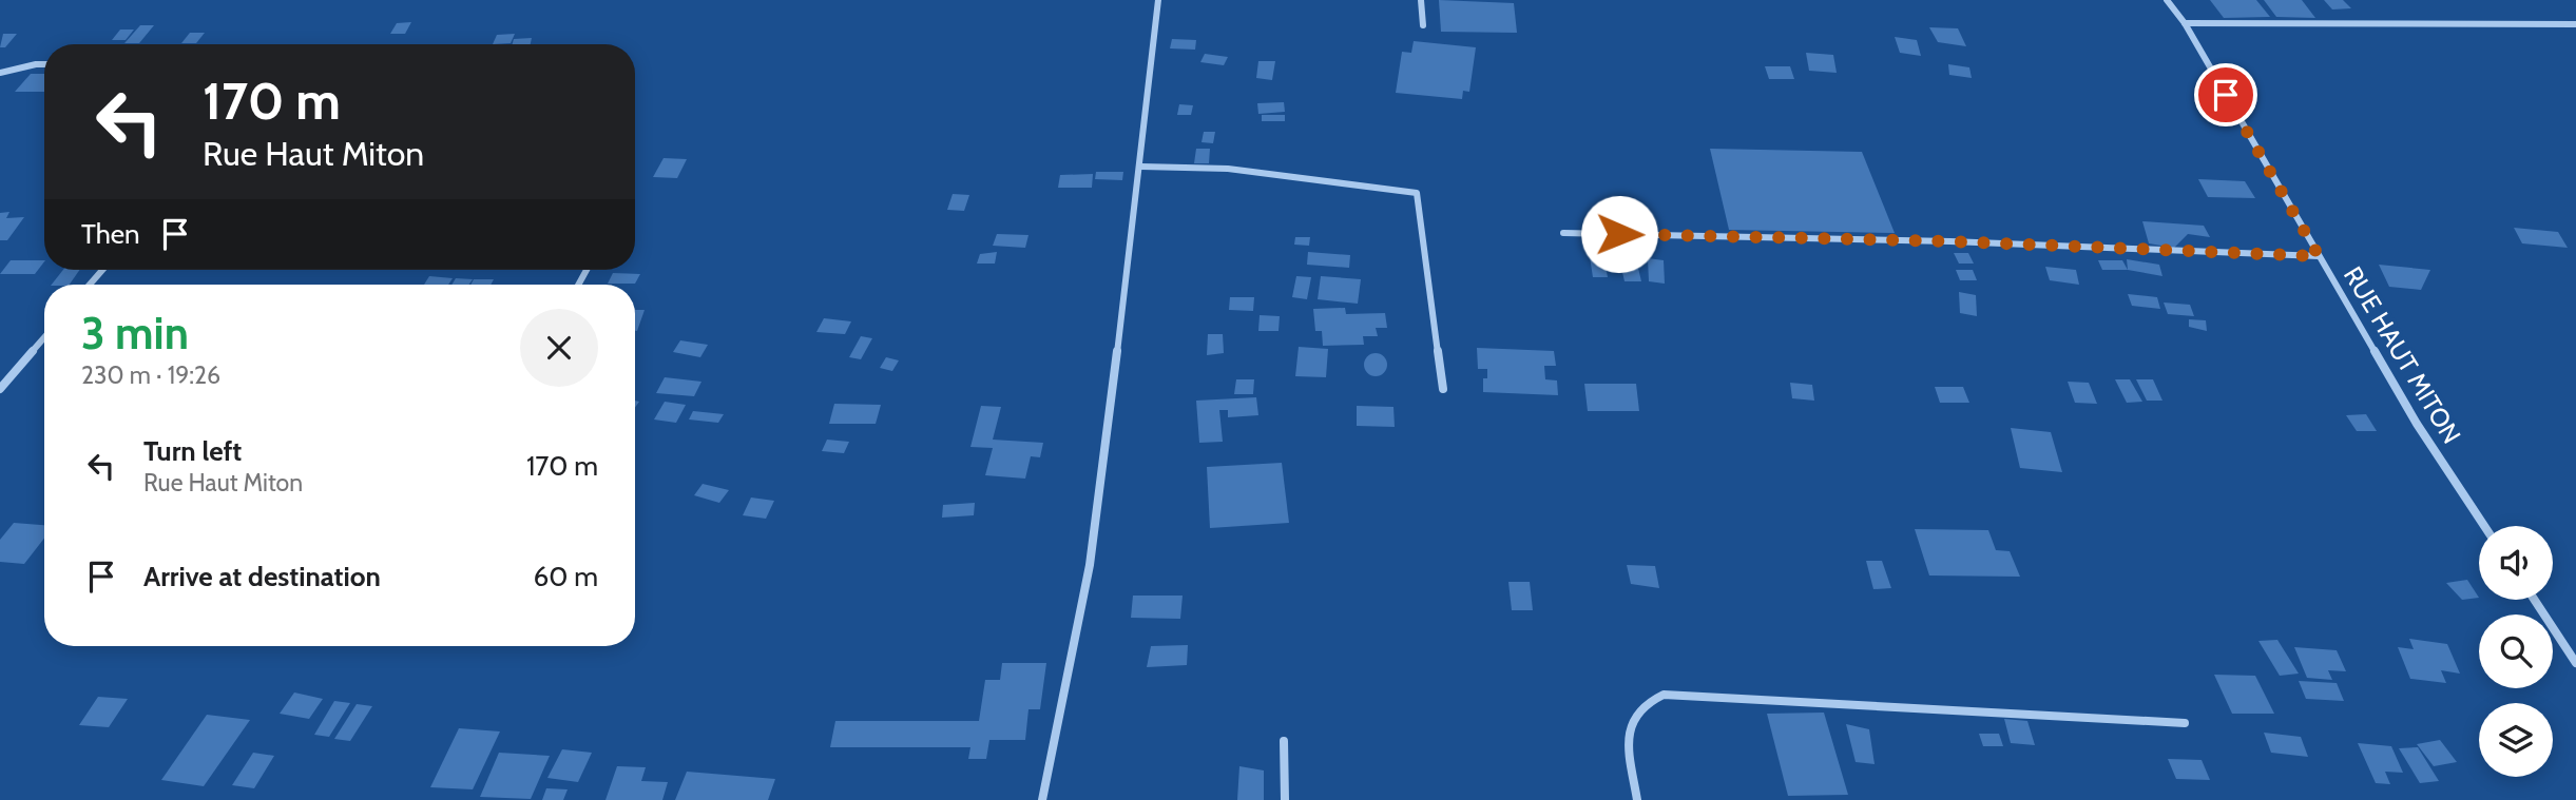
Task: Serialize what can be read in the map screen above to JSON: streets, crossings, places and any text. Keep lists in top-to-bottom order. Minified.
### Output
{"streets":{"street":["RUE HAUT MITON"]},"page":{"turn":["170 m","Rue Haut Miton"],"then":"Then","heading":["3 min","230 m · 19:26"],"list":[{"name":"Turn left","note":"Rue Haut Miton","value":"170 m"},{"name":"Arrive at destination","value":"60 m"}]}}
